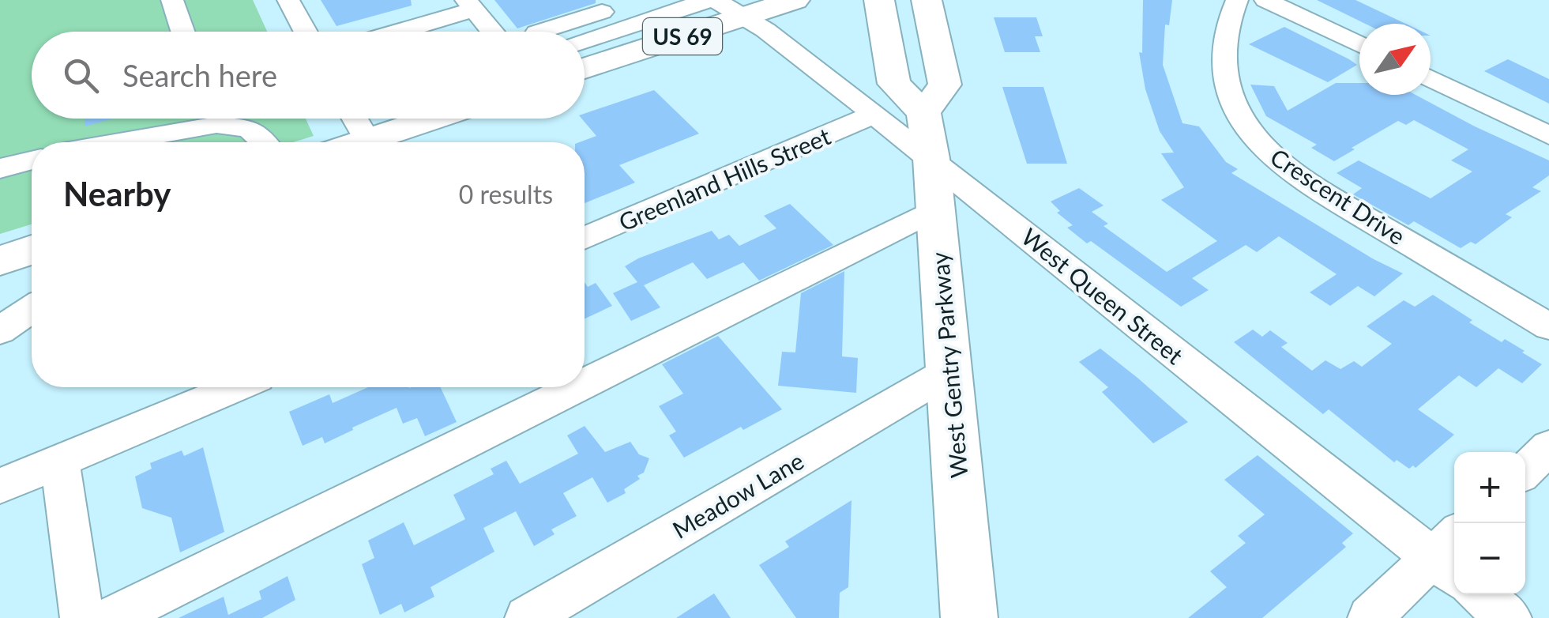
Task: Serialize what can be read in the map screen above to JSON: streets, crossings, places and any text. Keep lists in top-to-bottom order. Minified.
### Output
{"streets":{"main road":["US 69","West Gentry Parkway"],"street":["Greenland Hills Street","Crescent Drive","West Queen Street","Meadow Lane"]},"crossings":[["US 69","West Queen Street"],["Greenland Hills Street","West Queen Street"],["West Queen Street","West Gentry Parkway"],["West Gentry Parkway","Meadow Lane"]],"north":"top right","page":{"search":"Search here","heading":["Nearby","0 results"],"map_buttons":["+","−"]}}
